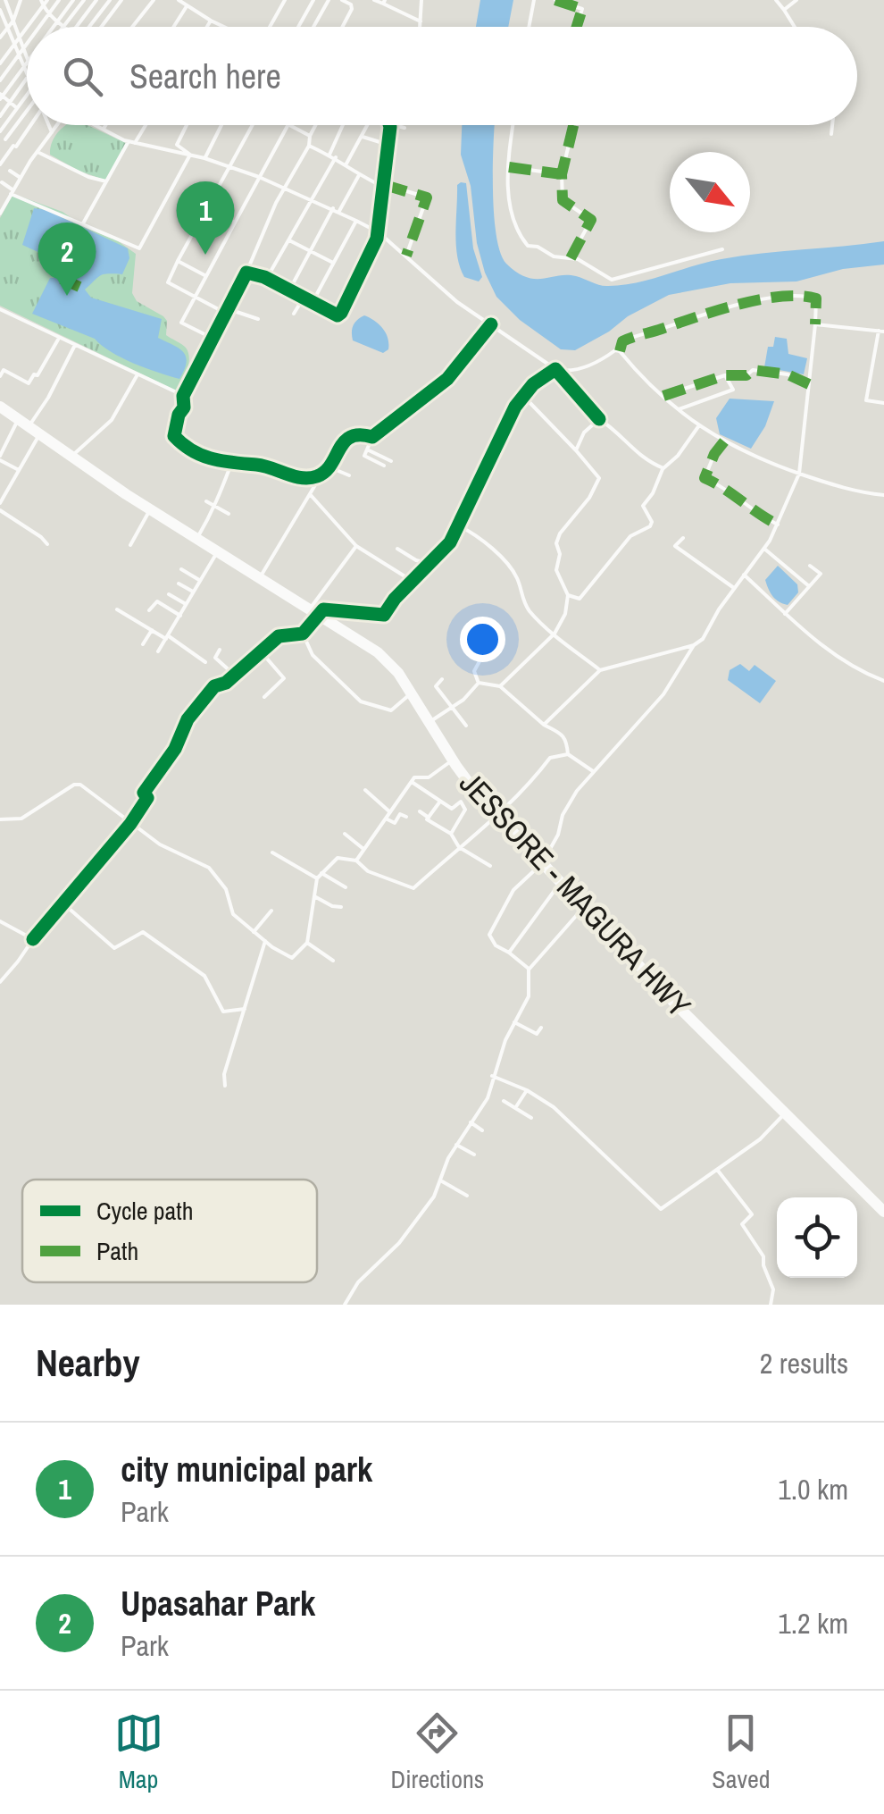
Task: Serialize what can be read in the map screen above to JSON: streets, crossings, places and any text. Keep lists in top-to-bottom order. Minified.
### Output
{"streets":{"highway":["JESSORE - MAGURA HWY"]},"legend":["Cycle path","Path"],"north":"bottom right","page":{"search":"Search here","pins":["1","2"],"heading":["Nearby","2 results"],"list":[{"mark":"1","name":"city municipal park","note":"Park","value":"1.0 km"},{"mark":"2","name":"Upasahar Park","note":"Park","value":"1.2 km"}],"nav":["Map","Directions","Saved"]}}
